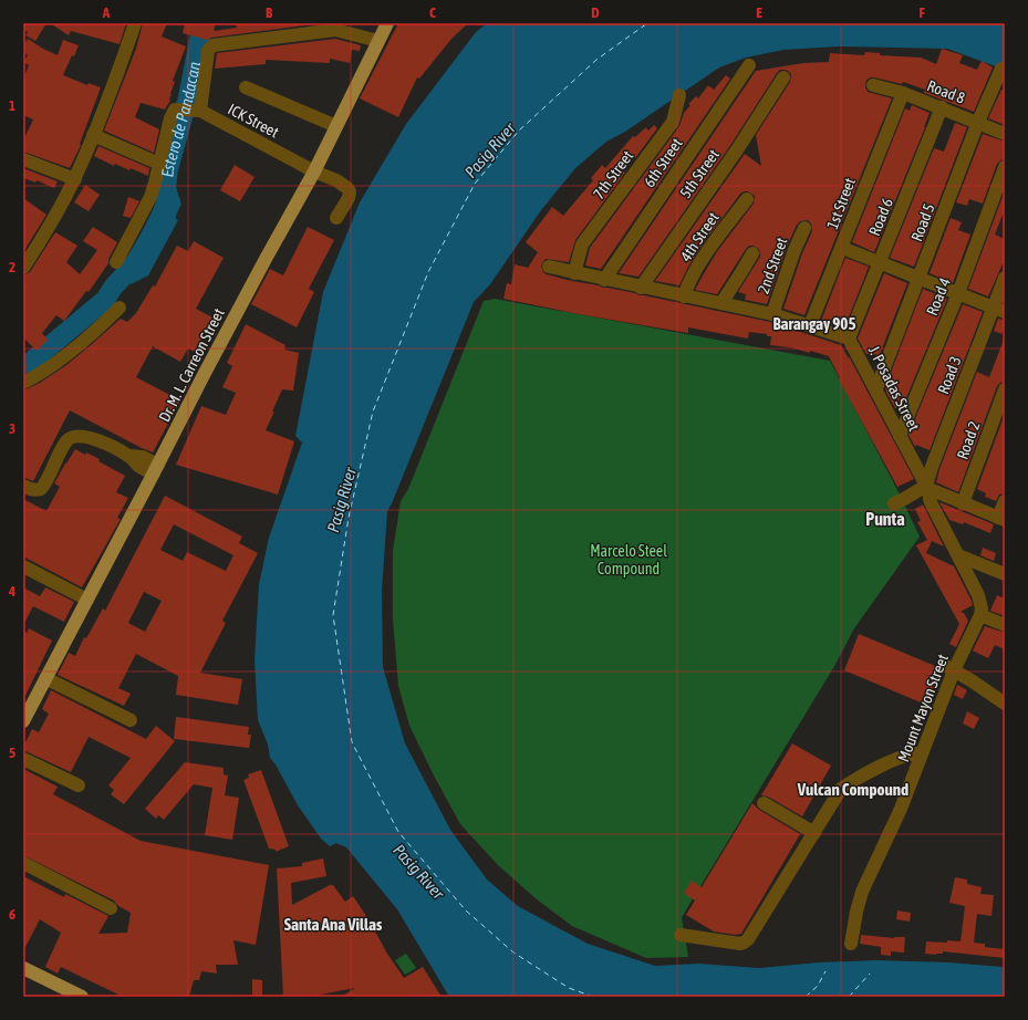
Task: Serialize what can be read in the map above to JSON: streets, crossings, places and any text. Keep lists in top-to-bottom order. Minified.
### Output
{"streets":{"main road":["Dr. M. L. Carreon Street"],"street":["Road 8","ICK Street","6th Street","5th Street","7th Street","1st Street","Road 6","Road 5","4th Street","2nd Street","Road 4","Road 3","J. Posadas Street","Road 2","Mount Mayon Street"]},"crossings":[["Road 8","1st Street"],["Road 8","Road 6"],["Road 8","Road 5"],["ICK Street","Dr. M. L. Carreon Street"],["6th Street","J. Posadas Street"],["5th Street","J. Posadas Street"],["7th Street","J. Posadas Street"],["1st Street","J. Posadas Street"],["Road 6","J. Posadas Street"],["Road 5","J. Posadas Street"],["4th Street","J. Posadas Street"],["2nd Street","J. Posadas Street"],["Road 4","J. Posadas Street"],["Road 3","J. Posadas Street"]],"districts":["Barangay 905","Punta","Vulcan Compound","Santa Ana Villas"],"water":["Estero de Pandacan","Pasig River"],"parks":["Marcelo Steel Compound"],"grid":{"columns":["A","B","C","D","E","F"],"rows":["1","2","3","4","5","6"]}}
